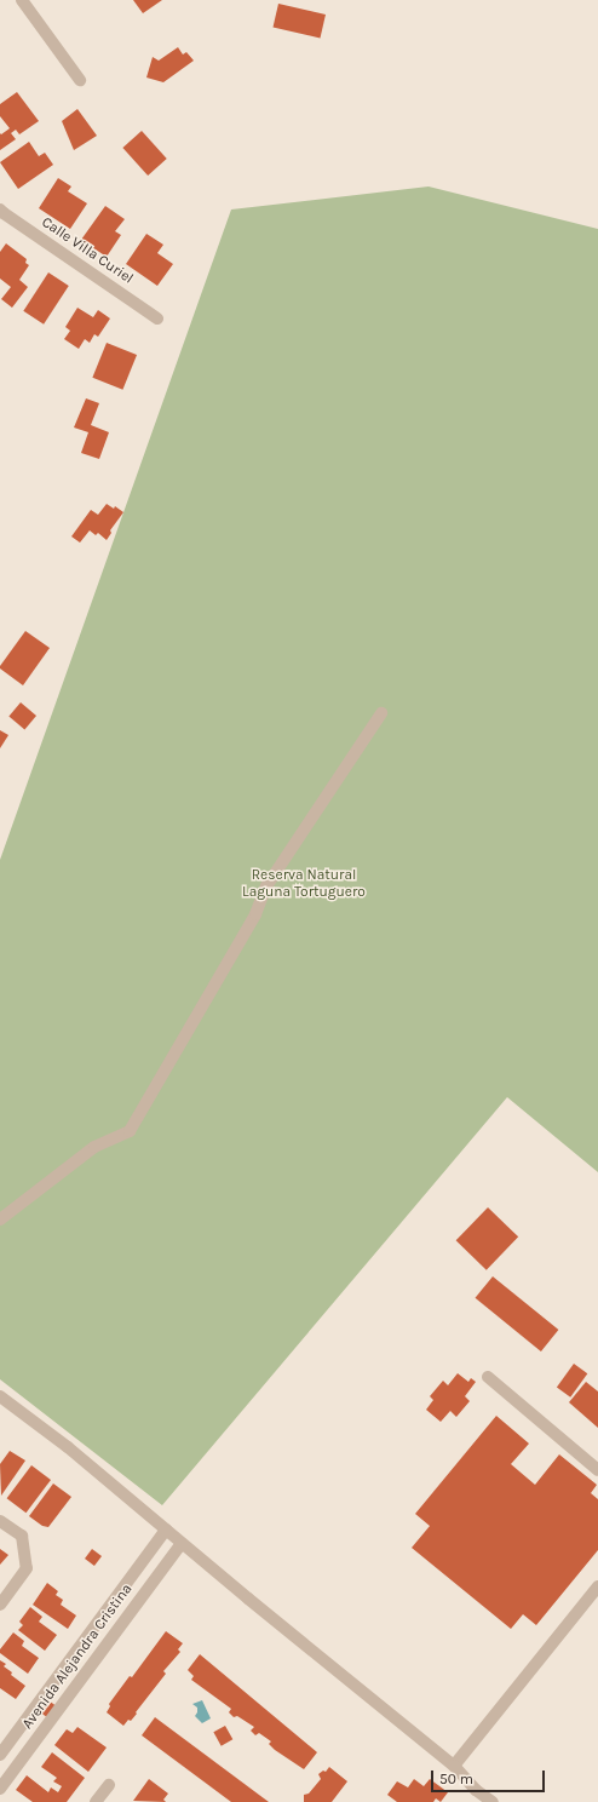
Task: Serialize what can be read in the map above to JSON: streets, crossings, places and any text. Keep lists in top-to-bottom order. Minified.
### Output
{"streets":{"street":["Calle Villa Curiel","Avenida Alejandra Cristina"]},"parks":["Reserva Natural Laguna Tortuguero"],"scale_bar":"50 m"}
